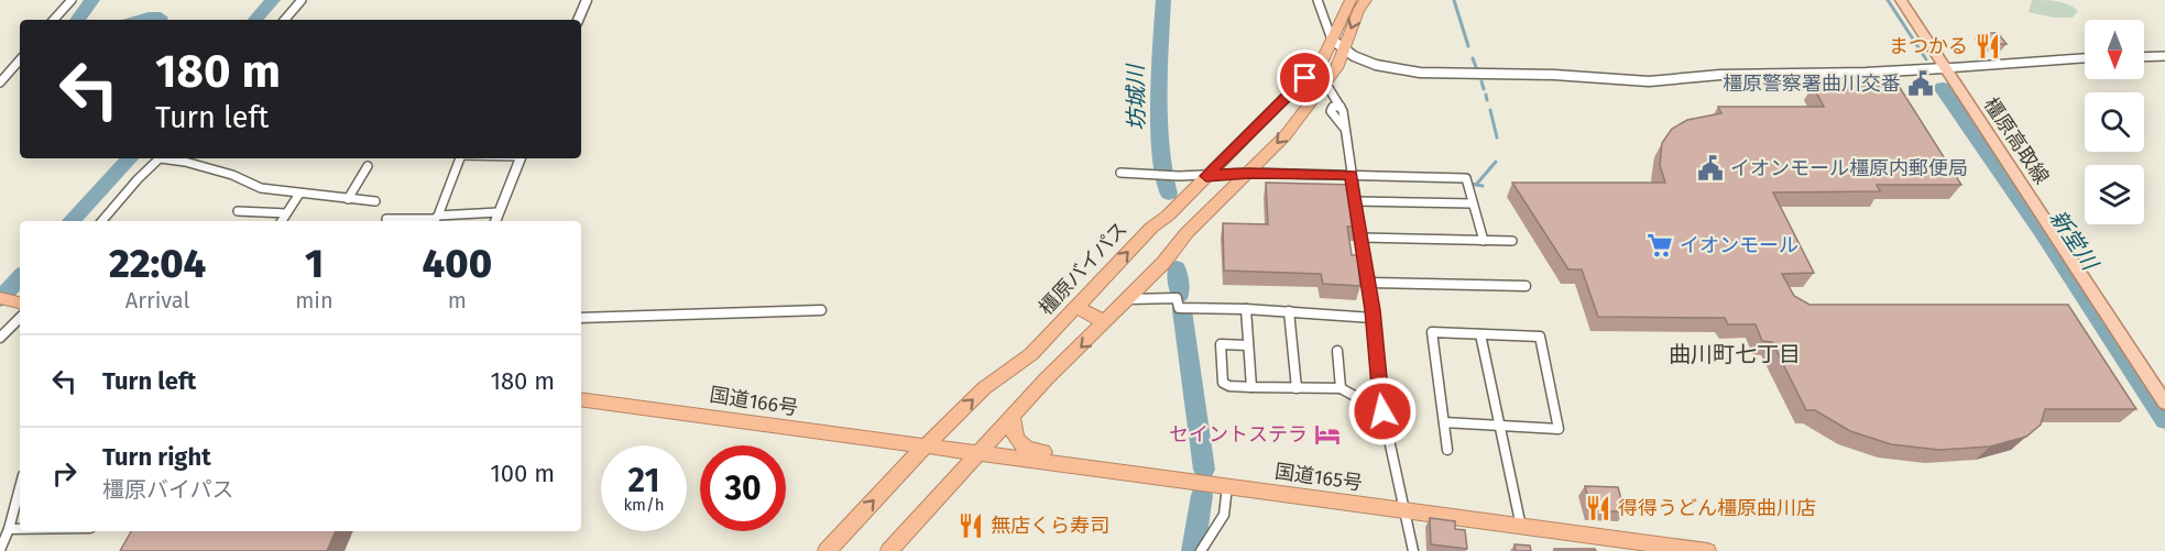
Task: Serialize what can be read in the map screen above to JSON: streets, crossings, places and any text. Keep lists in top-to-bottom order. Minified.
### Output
{"streets":{"highway":["橿原バイパス","国道166号","国道165号"],"main road":["橿原高取線"]},"crossings":[["橿原バイパス","国道166号"],["橿原バイパス","国道165号"],["国道166号","国道165号"]],"districts":["曲川町七丁目"],"water":["坊城川","新堂川"],"places":{"restaurant":["まつかる","得得うどん橿原曲川店","無店くら寿司"],"public building":["橿原警察署曲川交番","イオンモール橿原内郵便局"],"supermarket":["イオンモール"],"hotel":["セイントステラ"]},"north":"bottom","page":{"turn":["180 m","Turn left"],"eta":["22:04","Arrival","1","min","400","m"],"list":[{"name":"Turn left","value":"180 m"},{"name":"Turn right","note":"橿原バイパス","value":"100 m"}],"speed":"21 km/h","limit":"30"}}
